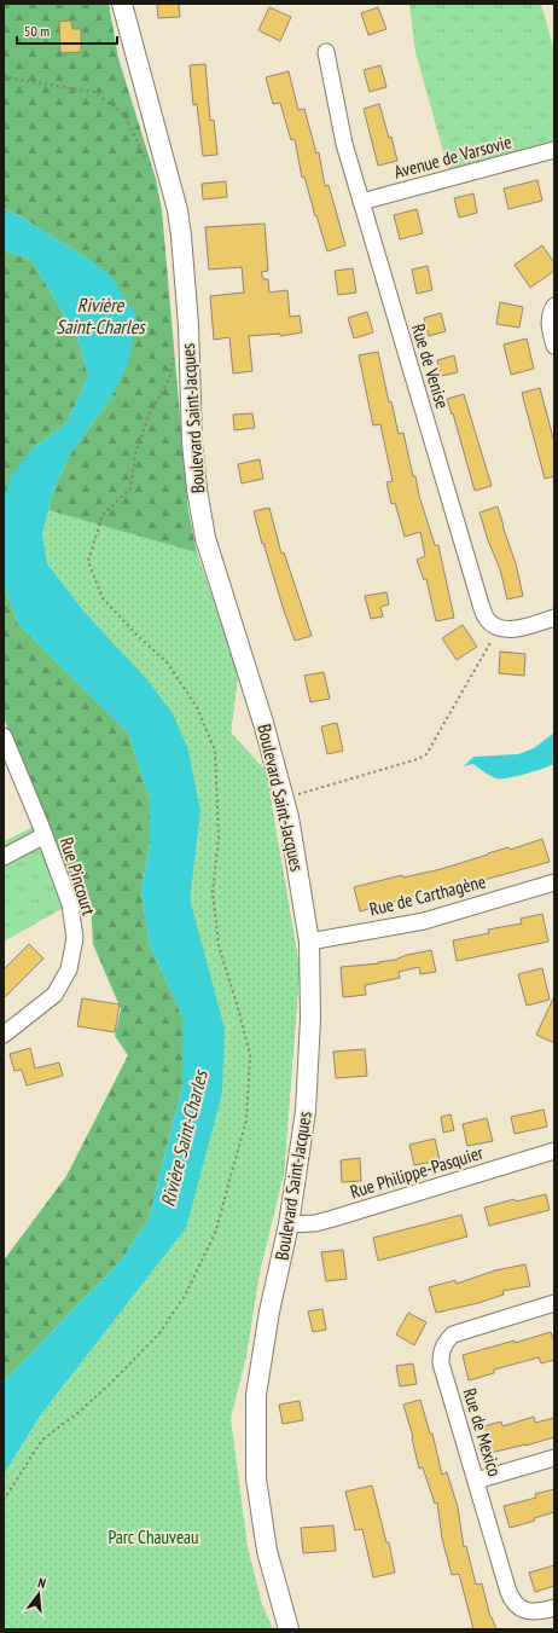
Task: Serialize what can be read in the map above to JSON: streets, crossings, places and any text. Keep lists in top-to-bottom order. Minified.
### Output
{"streets":{"street":["Avenue de Varsovie","Rue de Venise","Boulevard Saint-Jacques","Rue Pincourt","Rue de Carthagène","Rue Philippe-Pasquier","Rue de Mexico"]},"crossings":[["Avenue de Varsovie","Rue de Venise"],["Boulevard Saint-Jacques","Rue de Carthagène"],["Boulevard Saint-Jacques","Rue Philippe-Pasquier"]],"water":["Rivière Saint-Charles"],"parks":["Parc Chauveau"],"scale_bar":"50 m","north":"top"}
